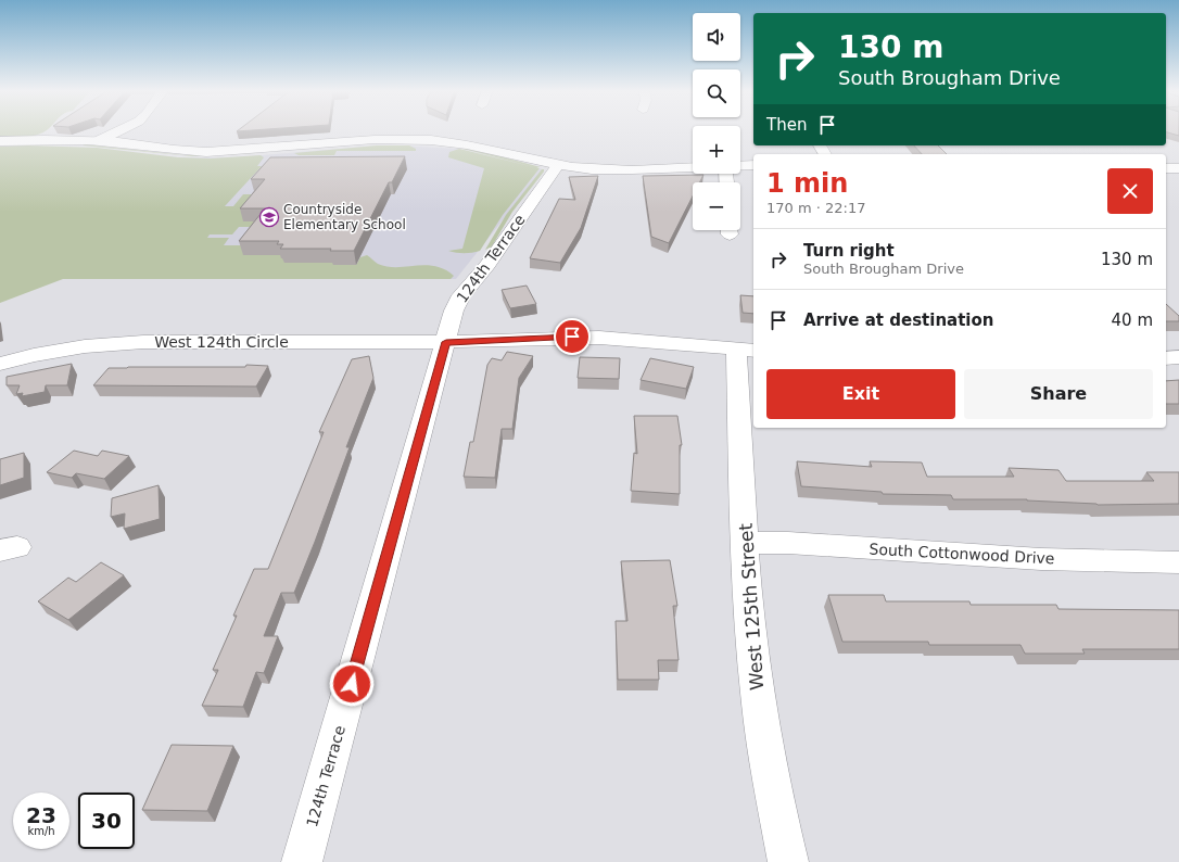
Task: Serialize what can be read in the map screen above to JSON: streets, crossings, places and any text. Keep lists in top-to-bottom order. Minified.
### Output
{"streets":{"street":["124th Terrace","West 124th Circle","South Cottonwood Drive","West 125th Street"]},"crossings":[["124th Terrace","West 124th Circle"],["West 124th Circle","West 125th Street"],["South Cottonwood Drive","West 125th Street"]],"places":{"school or university":["Countryside Elementary School"]},"page":{"map_buttons":["+","−"],"turn":["130 m","South Brougham Drive"],"then":"Then","heading":["1 min","170 m · 22:17"],"list":[{"name":"Turn right","note":"South Brougham Drive","value":"130 m"},{"name":"Arrive at destination","value":"40 m"}],"buttons":["Exit","Share"],"speed":"23 km/h","limit":"30"}}
